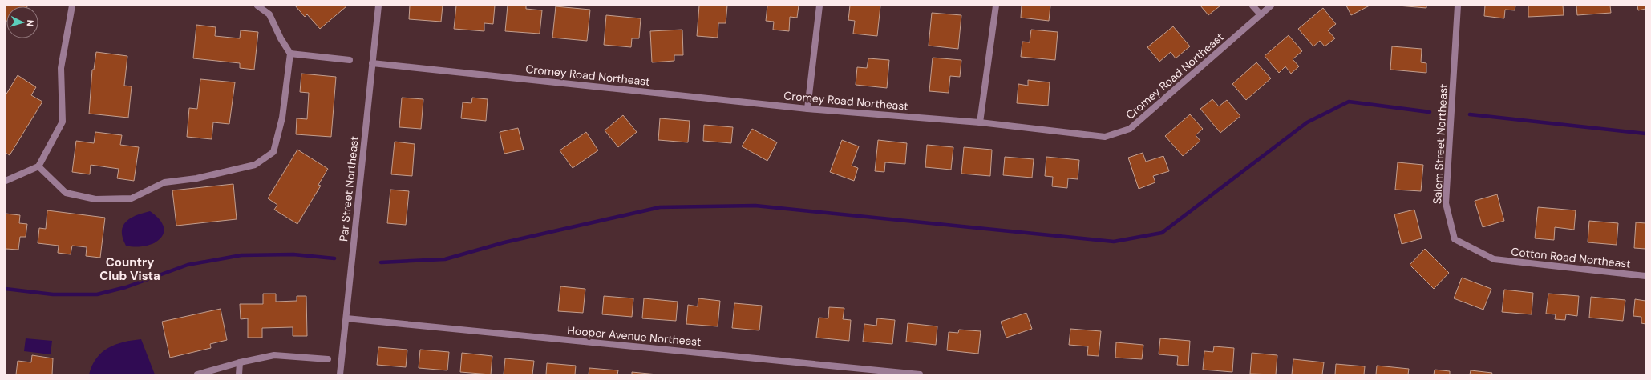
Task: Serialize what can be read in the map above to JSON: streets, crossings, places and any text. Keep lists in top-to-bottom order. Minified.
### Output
{"streets":{"street":["Cromey Road Northeast","Salem Street Northeast","Par Street Northeast","Cotton Road Northeast","Hooper Avenue Northeast"]},"crossings":[["Cromey Road Northeast","Par Street Northeast"],["Salem Street Northeast","Cotton Road Northeast"],["Par Street Northeast","Hooper Avenue Northeast"]],"districts":["Country Club Vista"],"north":"right"}
